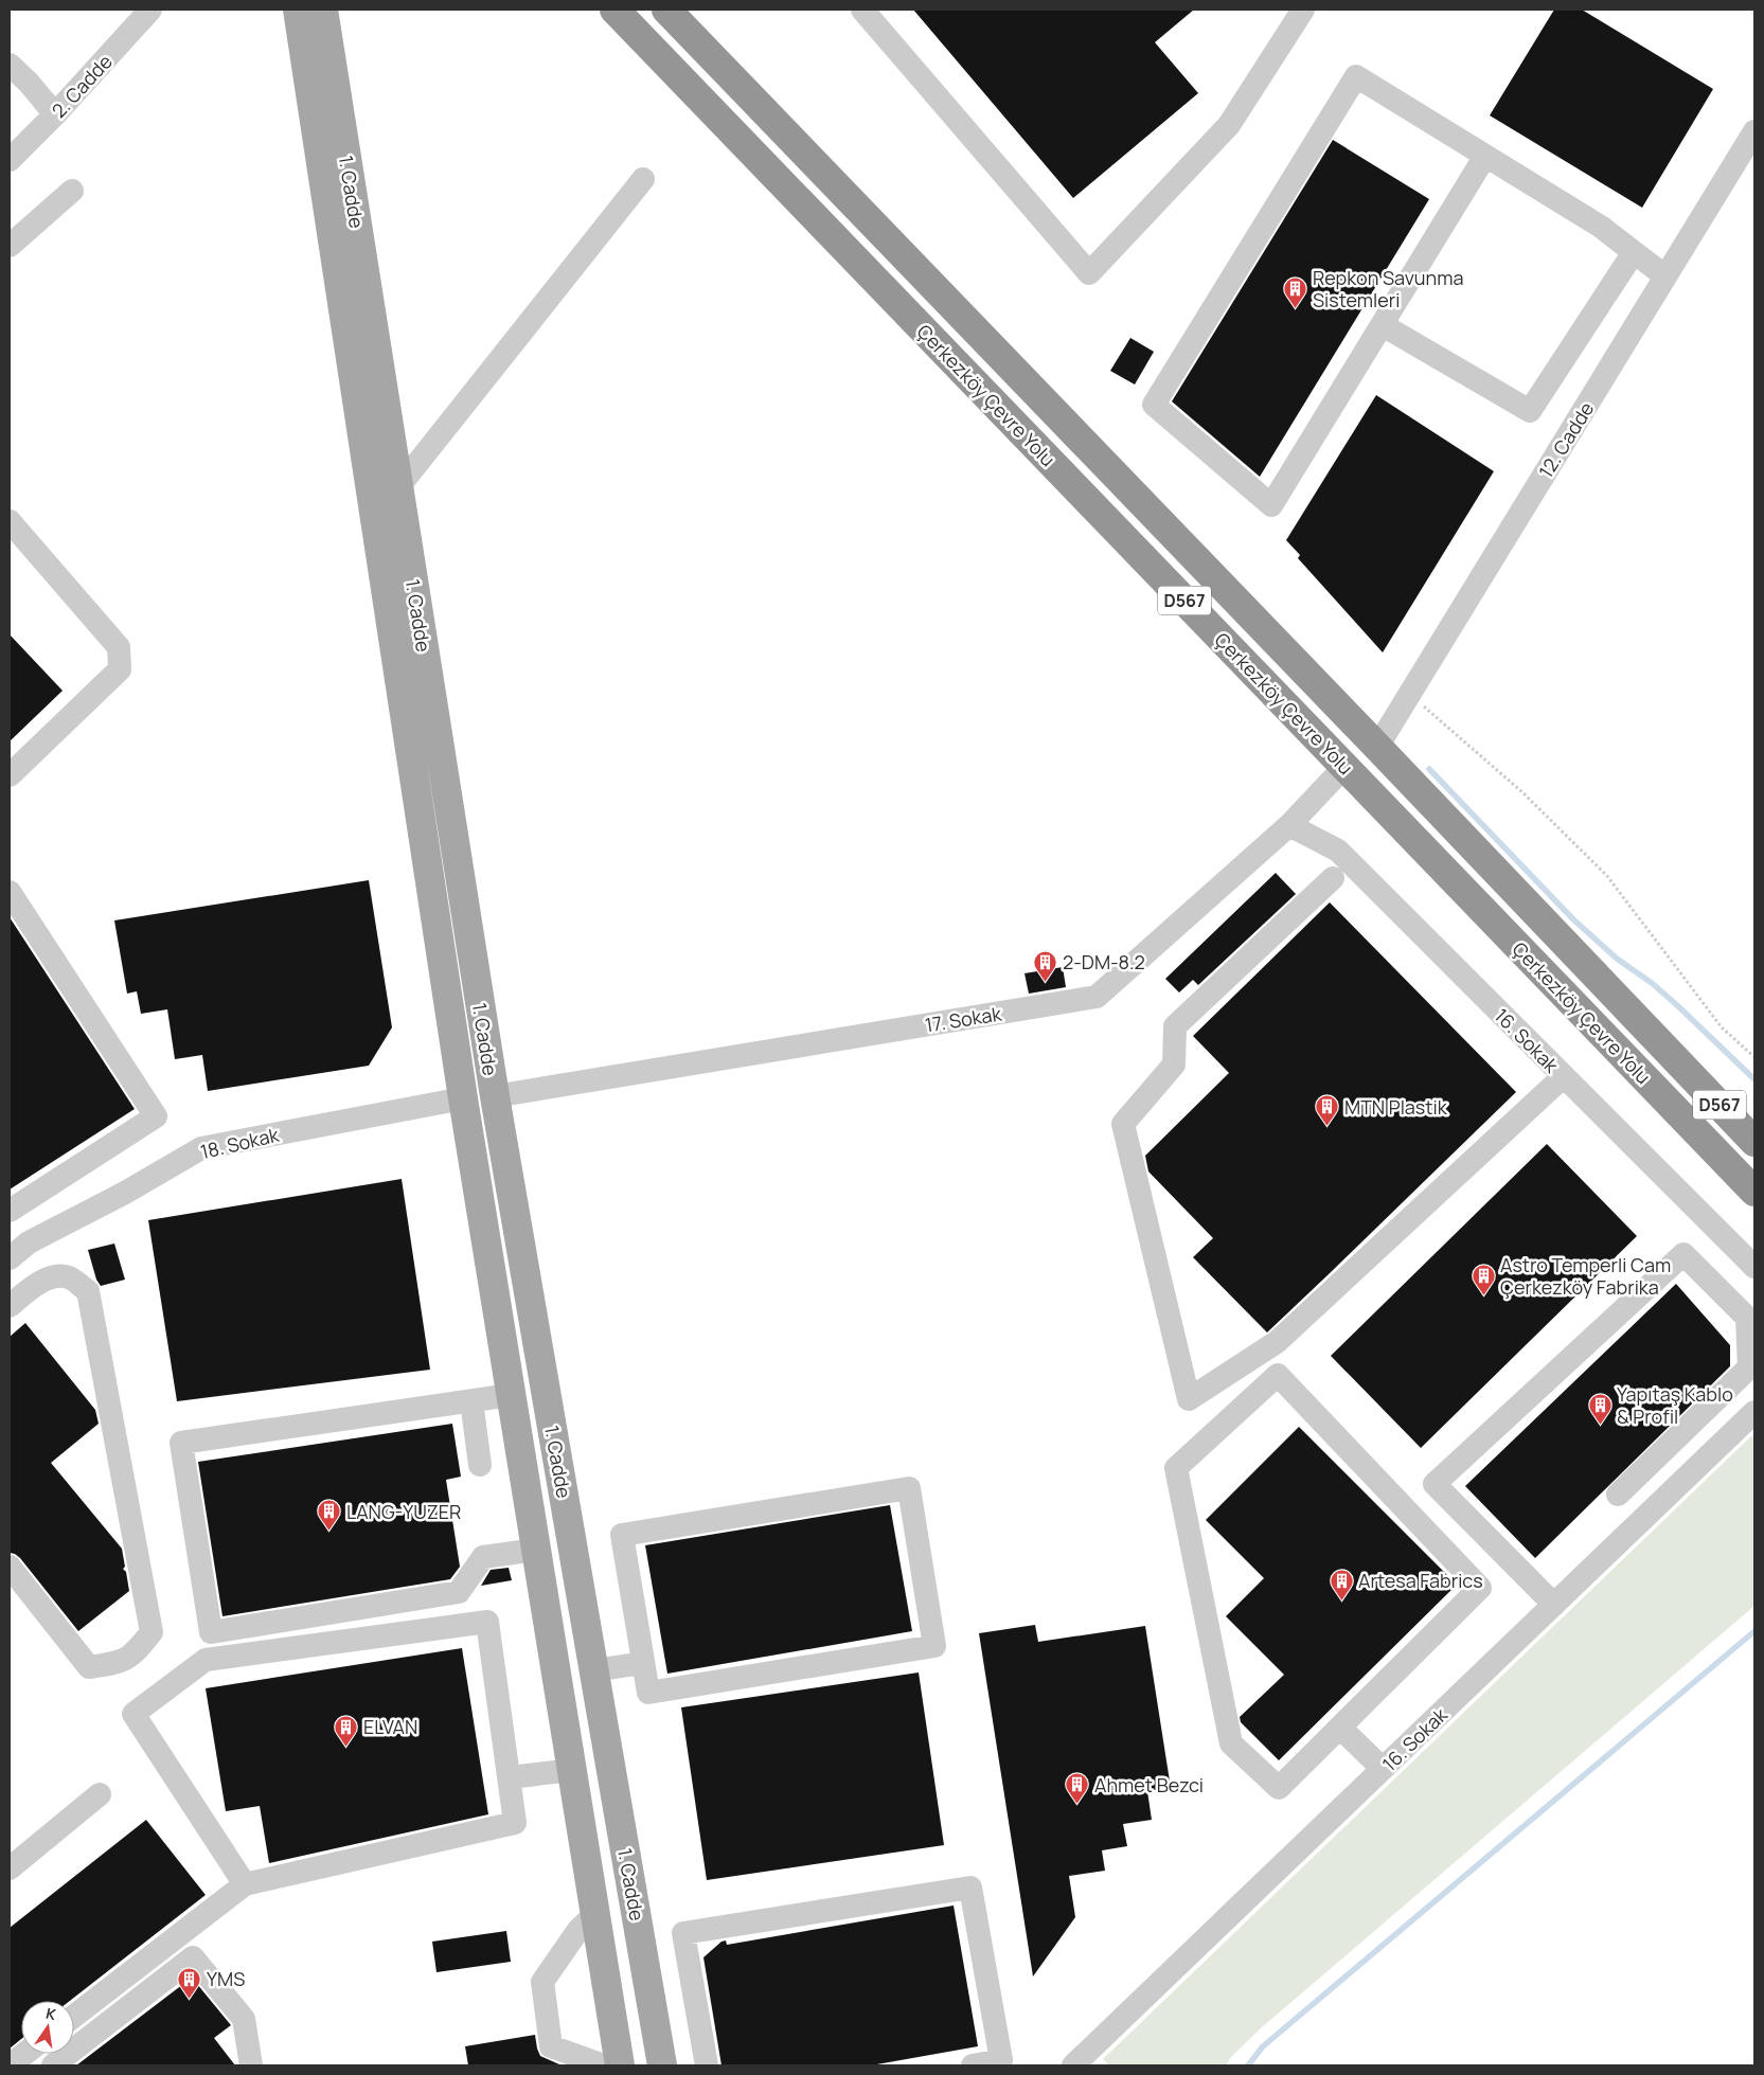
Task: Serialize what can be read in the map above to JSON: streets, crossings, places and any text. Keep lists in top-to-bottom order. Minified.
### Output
{"streets":{"highway":["Çerkezköy Çevre Yolu","D567"],"main road":["1. Cadde"],"street":["2. Cadde","12. Cadde","17. Sokak","16. Sokak","18. Sokak"]},"crossings":[["1. Cadde","17. Sokak"],["1. Cadde","18. Sokak"],["Çerkezköy Çevre Yolu","17. Sokak"],["12. Cadde","D567"],["17. Sokak","16. Sokak"]],"places":{"building":["Repkon Savunma Sistemleri","2-DM-8.2","MTN Plastik","Astro Temperli Cam Çerkezköy Fabrika","Yapıtaş Kablo & Profil","LANG-YUZER","Artesa Fabrics","ELVAN","Ahmet Bezci","YMS"]},"north":"top"}
